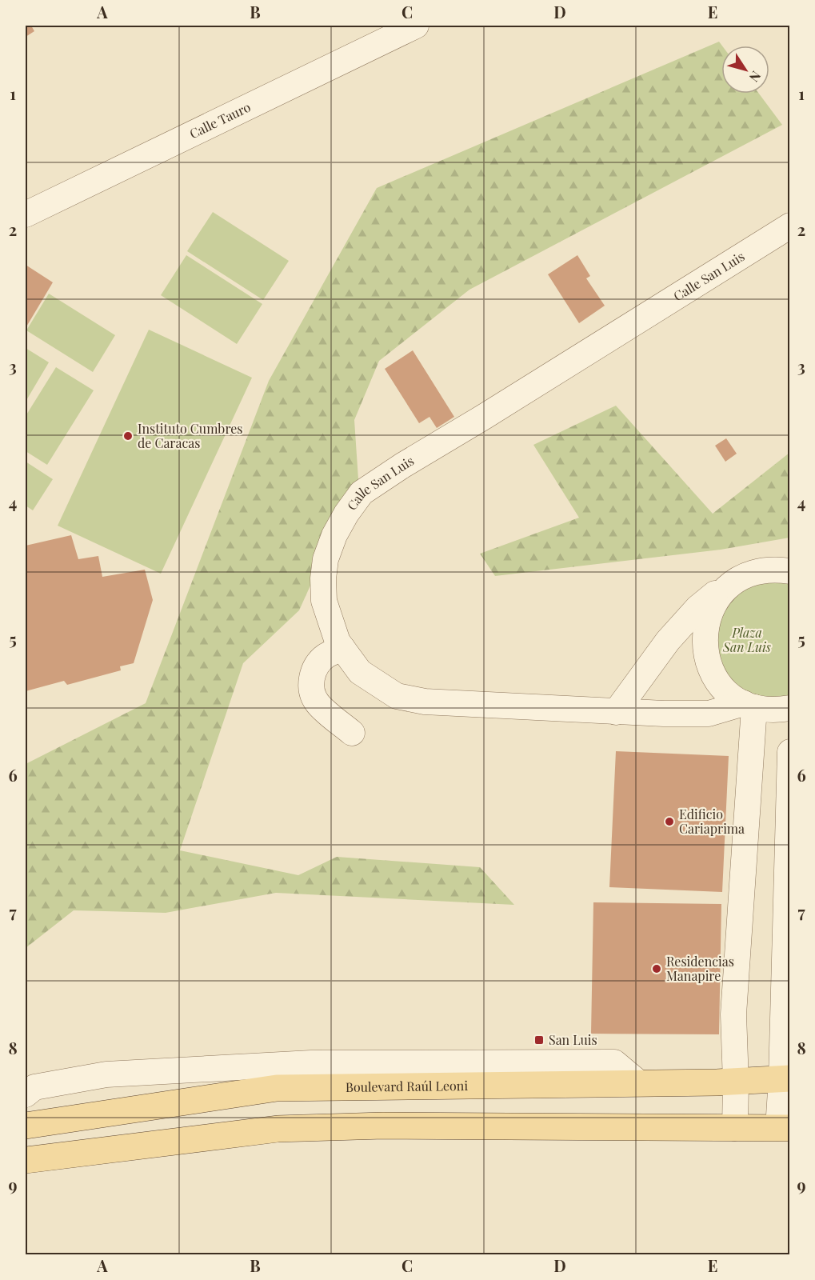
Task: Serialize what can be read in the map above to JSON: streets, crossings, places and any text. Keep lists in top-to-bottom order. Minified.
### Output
{"streets":{"main road":["Boulevard Raúl Leoni"],"street":["Calle Tauro","Calle San Luis"]},"parks":["Plaza San Luis"],"places":{"other":["Instituto Cumbres de Caracas","Edificio Cariaprima","Residencias Manapire"],"transit":["San Luis"]},"north":"bottom right","grid":{"columns":["A","B","C","D","E"],"rows":["1","2","3","4","5","6","7","8","9"]}}
